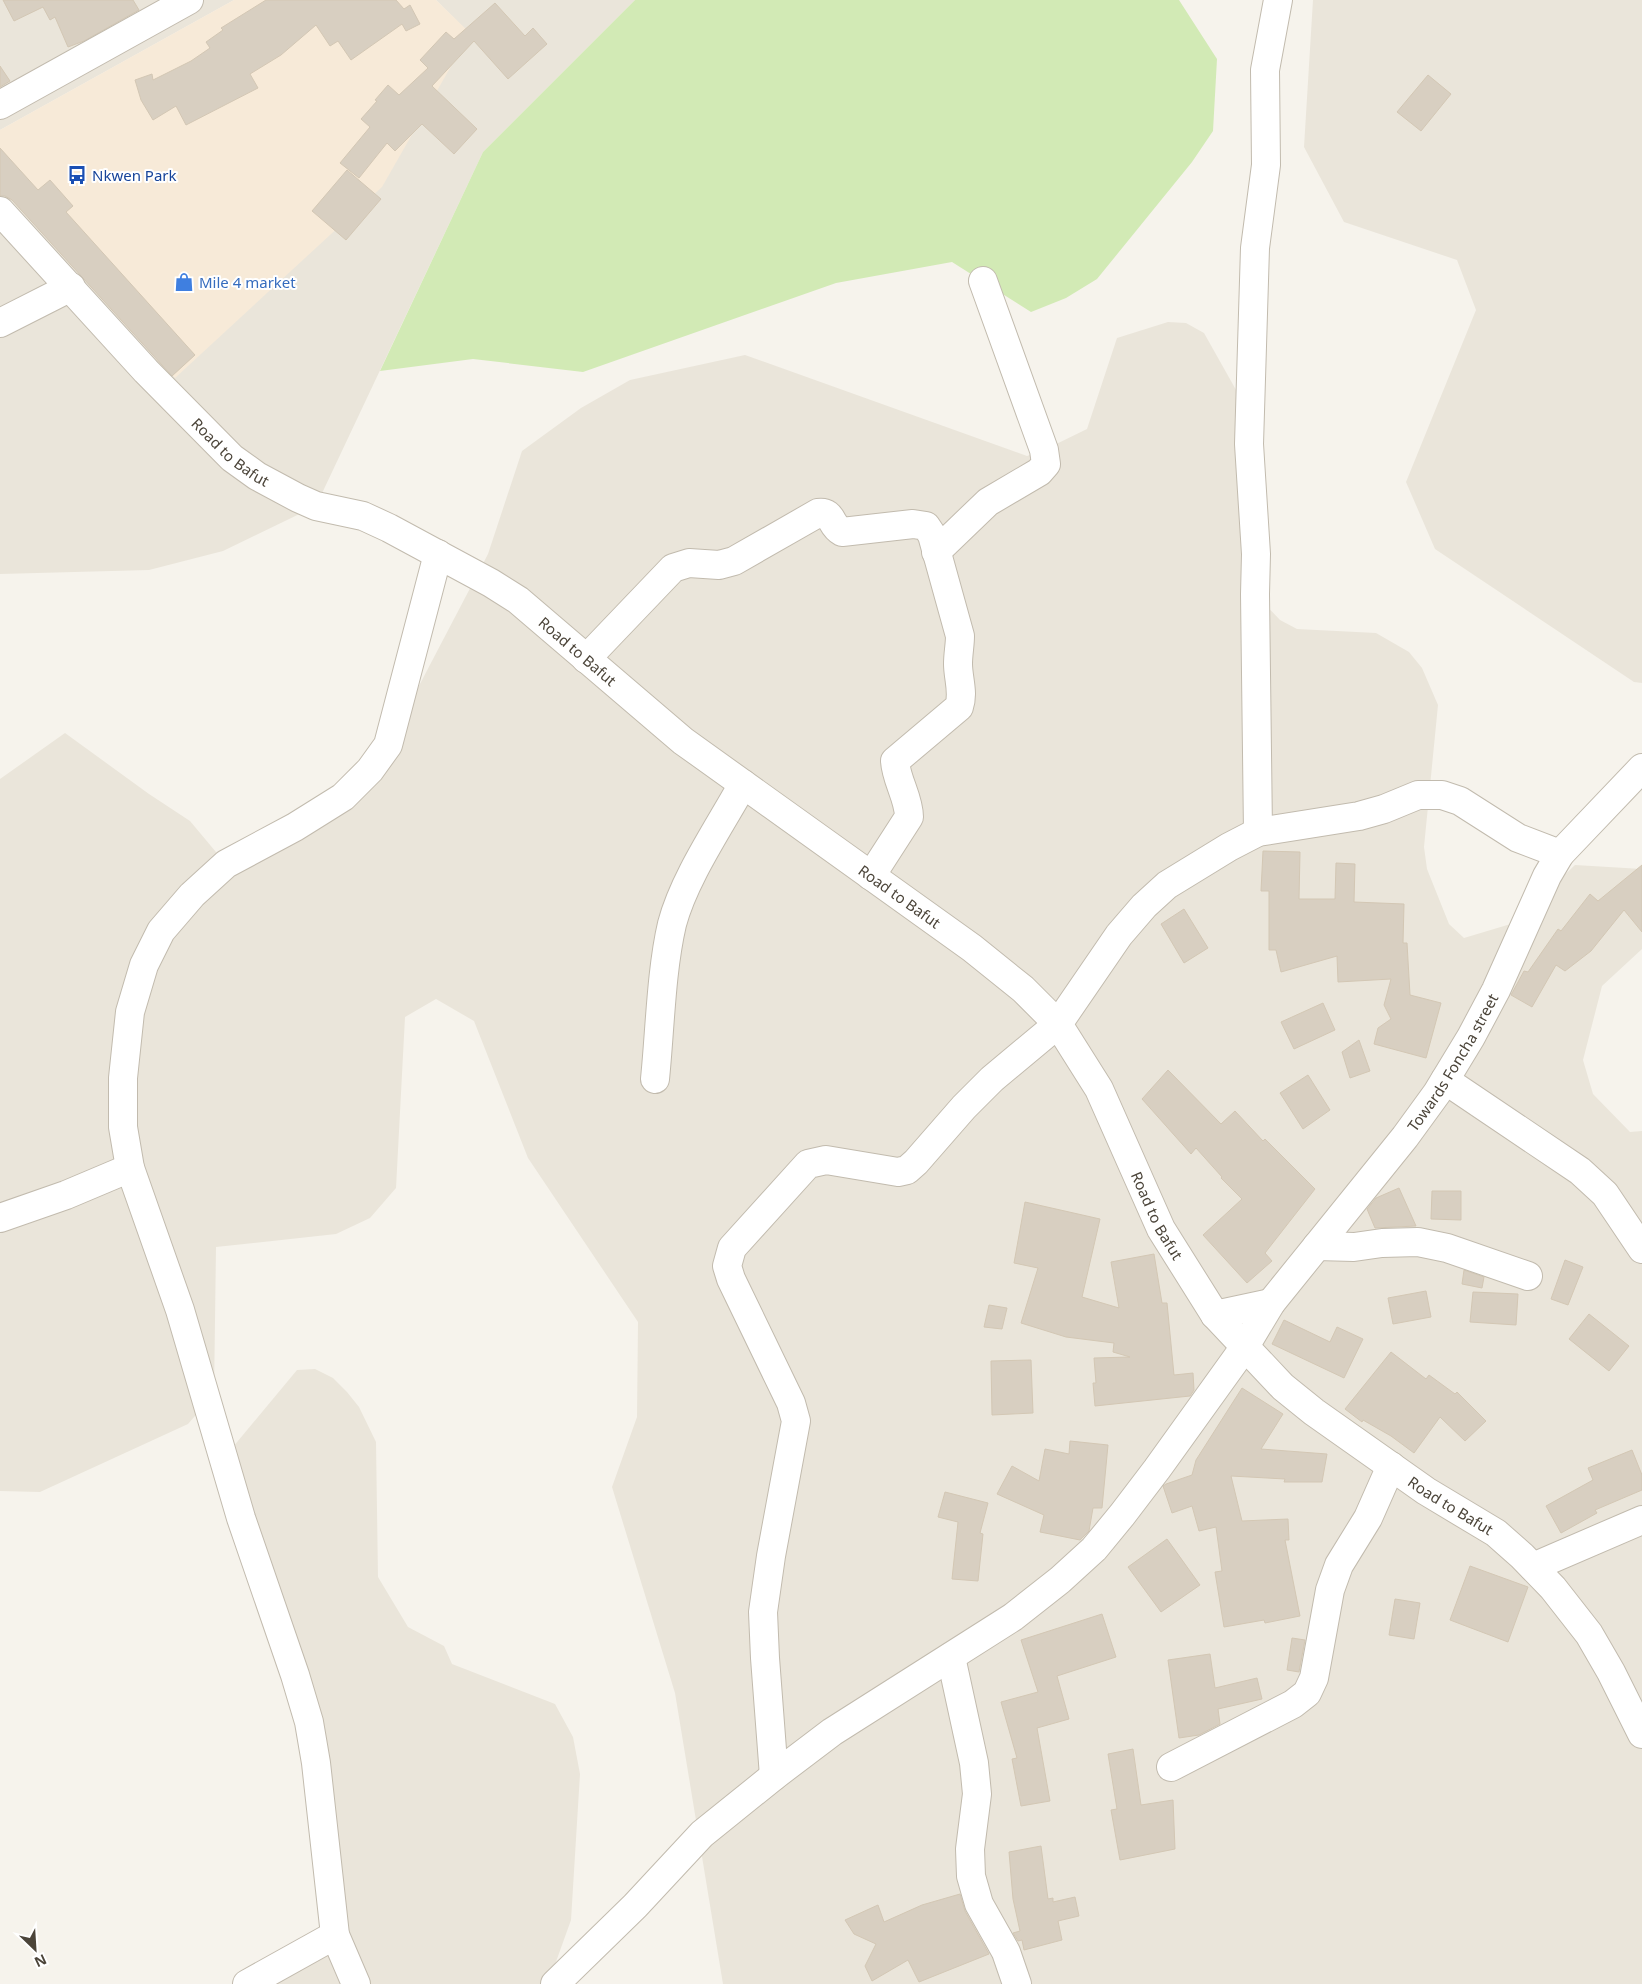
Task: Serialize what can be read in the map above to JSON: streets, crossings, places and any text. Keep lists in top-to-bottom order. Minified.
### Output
{"streets":{"street":["Road to Bafut","Towards Foncha street"]},"crossings":[["Road to Bafut","Towards Foncha street"]],"places":{"bus stop":["Nkwen Park"],"shop":["Mile 4 market"]},"north":"bottom right"}
